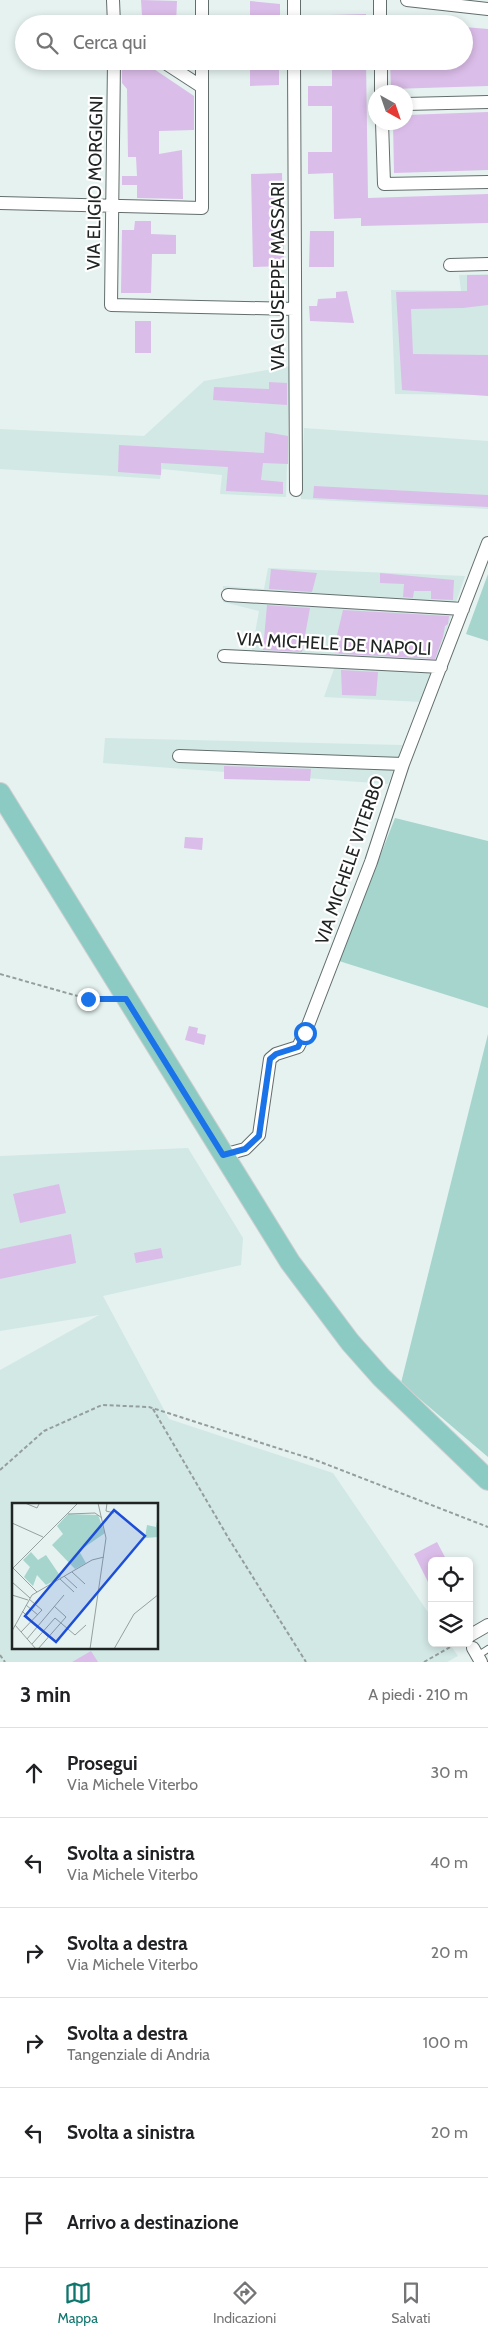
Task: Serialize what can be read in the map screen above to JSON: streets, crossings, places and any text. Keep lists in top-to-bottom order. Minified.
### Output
{"streets":{"street":["VIA ELIGIO MORGIGNI","VIA GIUSEPPE MASSARI","VIA MICHELE DE NAPOLI","VIA MICHELE VITERBO"]},"crossings":[["VIA ELIGIO MORGIGNI","VIA GIUSEPPE MASSARI"],["VIA MICHELE DE NAPOLI","VIA MICHELE VITERBO"]],"north":"bottom right","page":{"search":"Cerca qui","heading":["3 min","A piedi · 210 m"],"list":[["Prosegui","Via Michele Viterbo","30 m"],["Svolta a sinistra","Via Michele Viterbo","40 m"],["Svolta a destra","Via Michele Viterbo","20 m"],["Svolta a destra","Tangenziale di Andria","100 m"],["Svolta a sinistra","20 m"],"Arrivo a destinazione"],"nav":["Mappa","Indicazioni","Salvati"]}}
